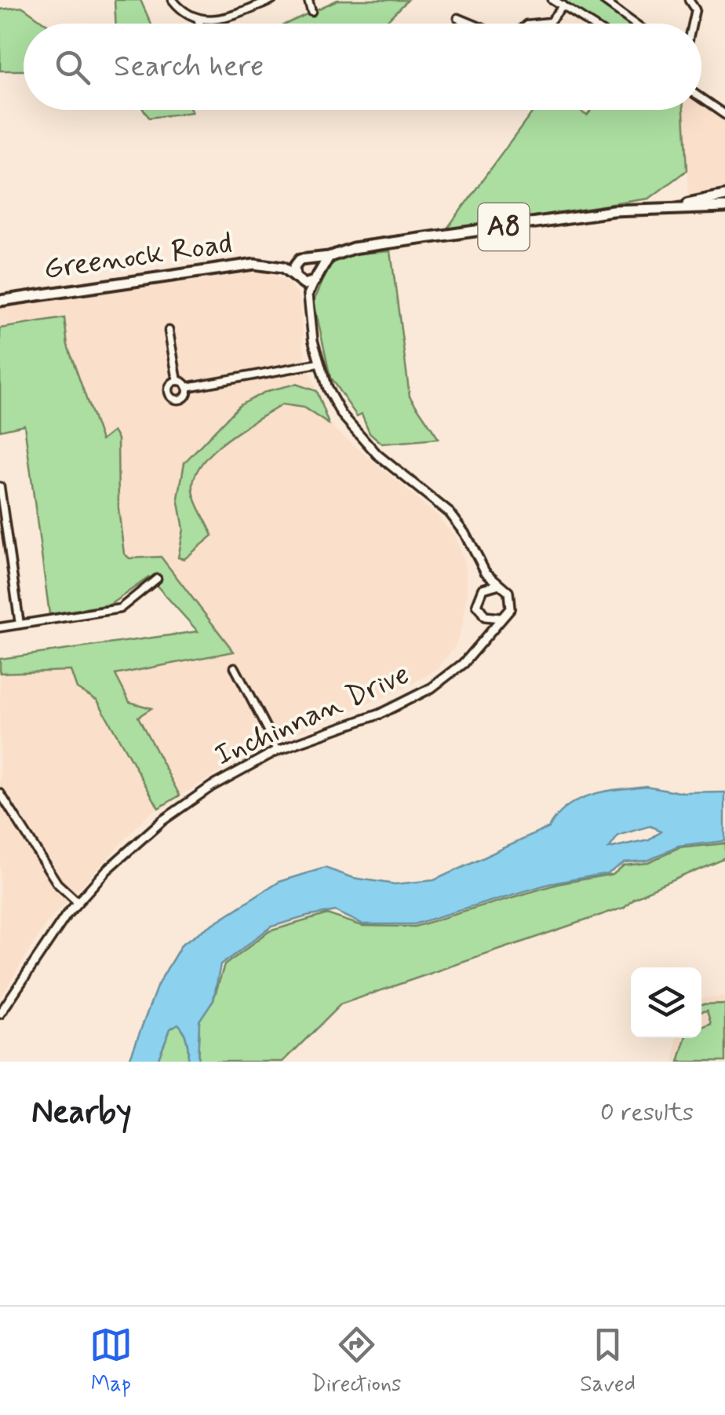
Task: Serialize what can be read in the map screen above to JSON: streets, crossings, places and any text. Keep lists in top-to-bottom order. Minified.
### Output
{"streets":{"main road":["A8","Greenock Road"],"street":["Inchinnan Drive"]},"crossings":[["A8","Greenock Road"]],"page":{"search":"Search here","heading":["Nearby","0 results"],"nav":["Map","Directions","Saved"]}}
